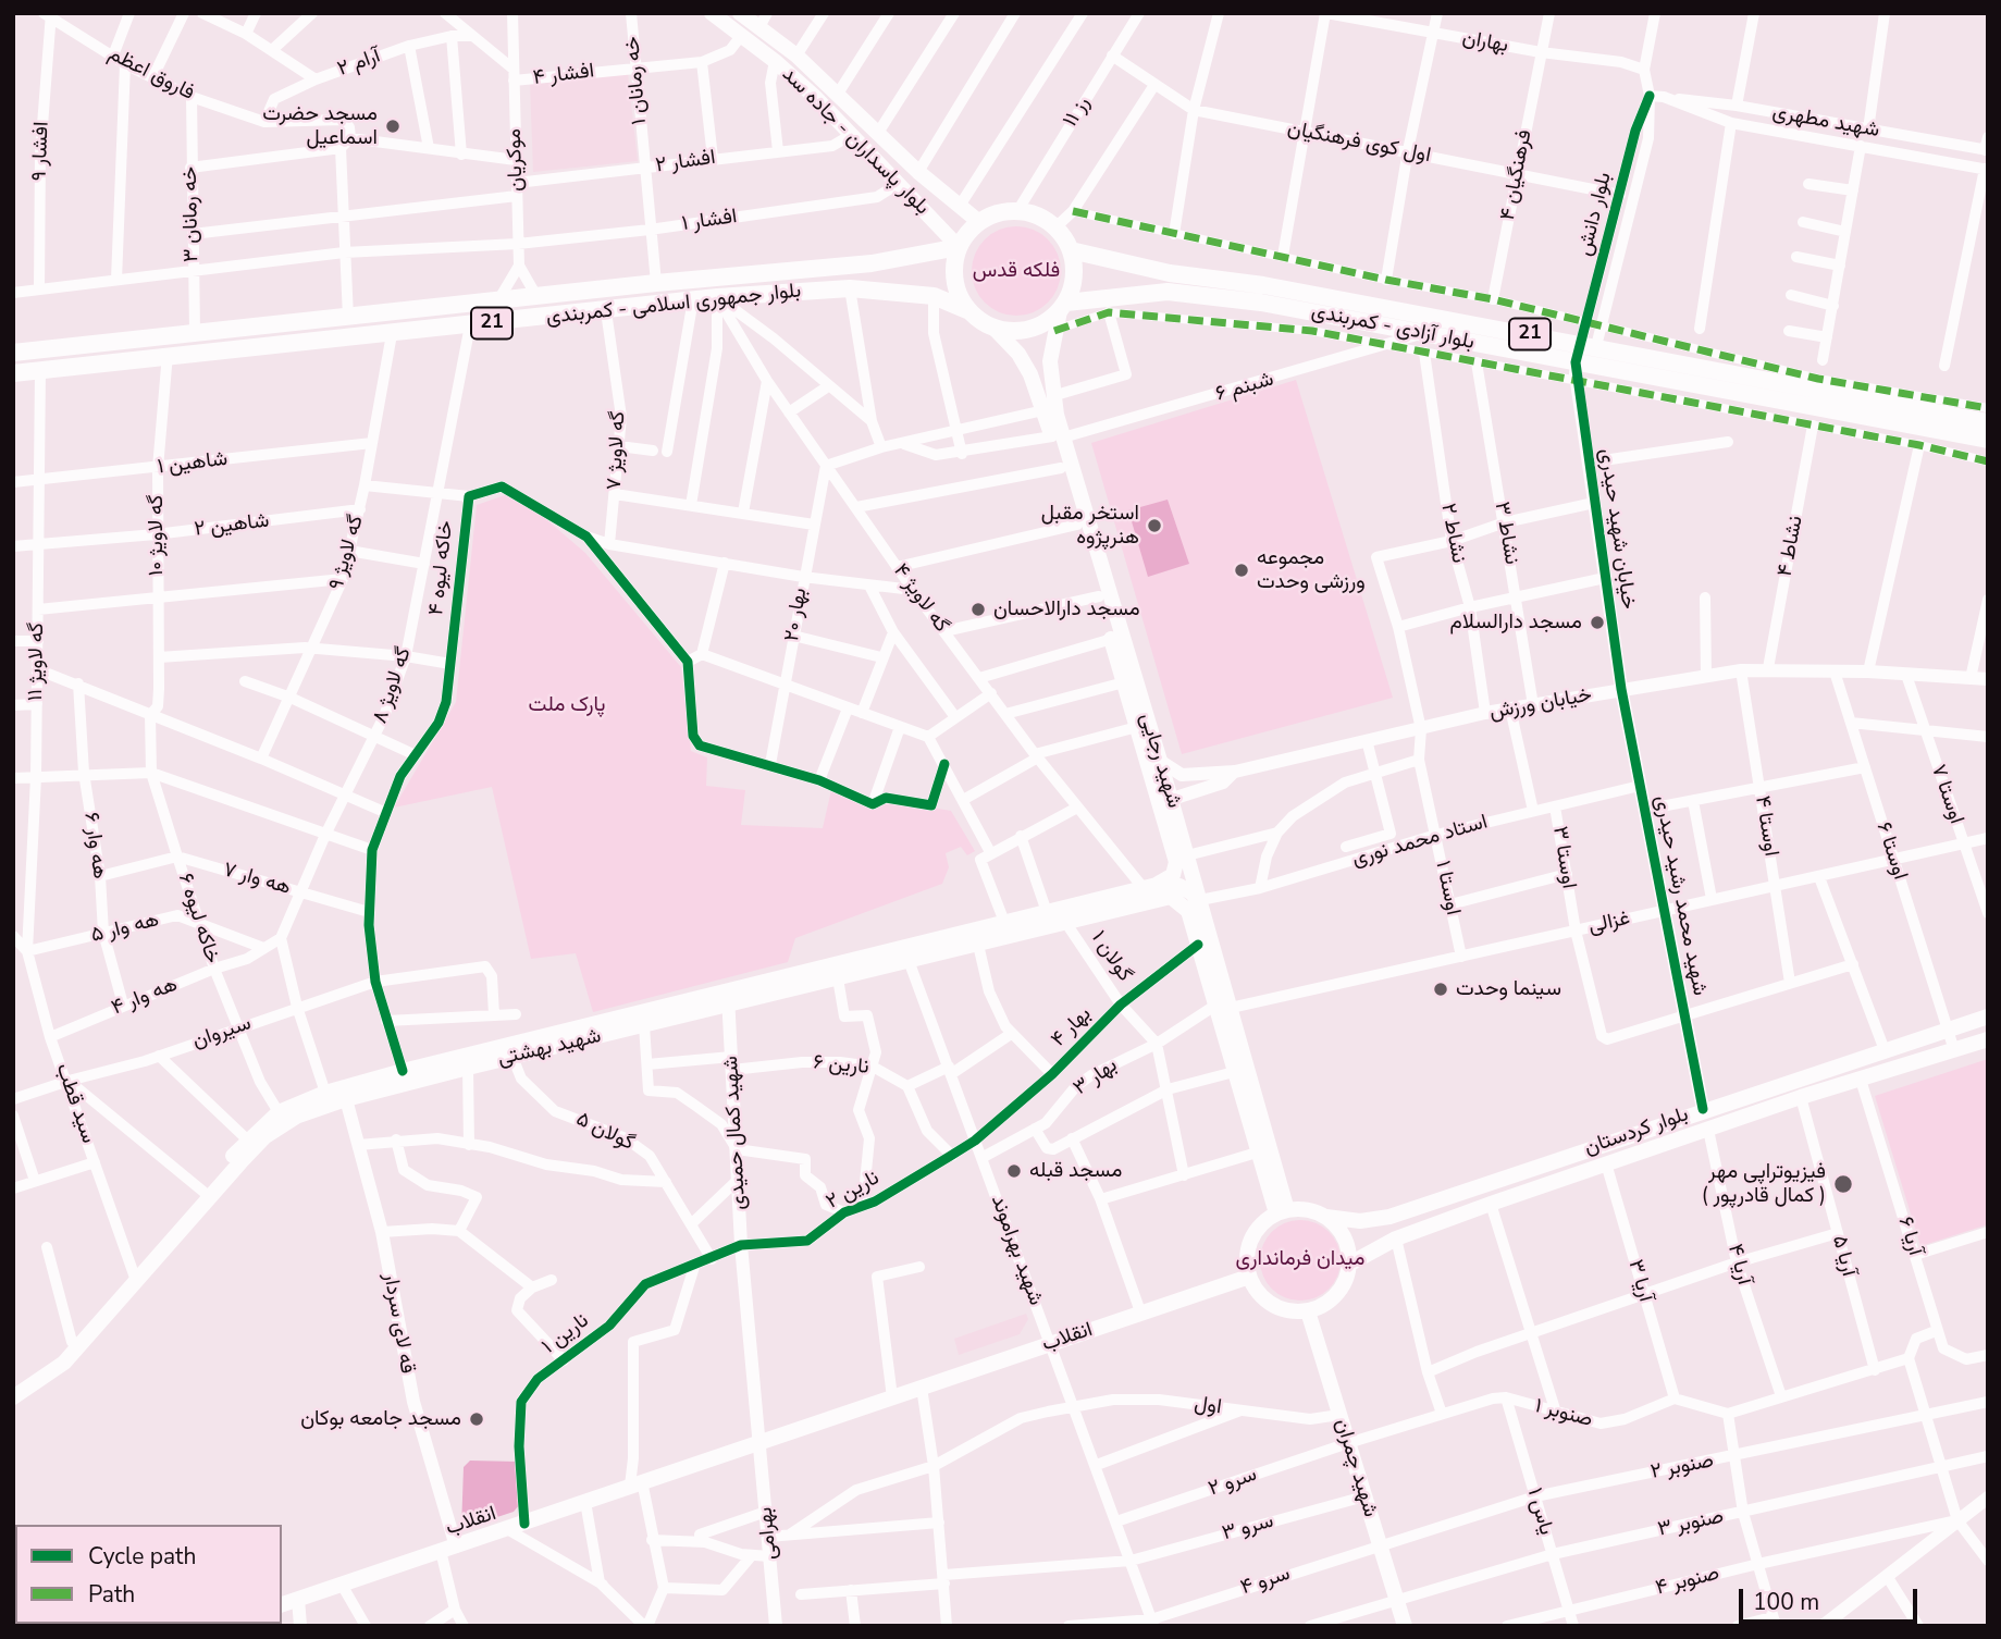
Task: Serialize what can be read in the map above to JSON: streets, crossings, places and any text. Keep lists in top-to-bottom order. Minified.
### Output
{"streets":{"main road":["بلوار پاسداران - جاده سد","بلوار جمهوری اسلامی - کمربندی","21","بلوار آزادی - کمربندی","شهید رجایی","شهید بهشتی","بلوار کردستان","انقلاب","شهید چمران"],"street":["بهاران","آرام ۲","فاروق اعظم","افشار ۴","خه رمانان ۱","رز ۱۱","شهید مطهری","اول کوی فرهنگیان","افشار ۹","موکریان","افشار ۲","فرهنگیان ۴","خه رمانان ۳","بلوار دانش","افشار ۱","شبنم ۶","گه لاویژ ۷","شاهین ۱","شاهین ۲","خیابان شهید حیدری","نشاط ۲","نشاط ۳","گه لاویژ ۱۰","نشاط ۴","گه لاویژ ۹","خاکه لیوه ۴","گه لاویژ ۴","بهار ۲۰","گه لاویژ ۱۱","گه لاویژ ۸","خیابان ورزش","اوستا ۷","اوستا ۴","استاد محمد نوری","هه وار ۶","اوستا ۶","اوستا ۳","هه وار ۷","اوستا ۱","شهید محمد رشید حیدری","خاکه لیوه ۶","غزالی","هه وار ۵","گولان ۱","هه وار ۴","بهار ۴","سیروان","نارین ۶","بهار ۳","سید قطب","گولان ۵","شهید کمال حمیدی","نارین ۲","آریا ۶","شهید بهراموند","آریا ۵","آریا ۴","آریا ۳","قه لای سردار","نارین ۱","اول","صنوبر ۱","صنوبر ۲","سرو ۲","یاس ۱","صنوبر ۳","سرو ۳","بهرامی","سرو ۴","صنوبر ۴"]},"crossings":[["بهاران","فرهنگیان ۴"],["آرام ۲","فاروق اعظم"],["فاروق اعظم","افشار ۹"],["فاروق اعظم","خه رمانان ۳"],["افشار ۴","خه رمانان ۱"],["افشار ۴","بلوار پاسداران - جاده سد"],["افشار ۴","موکریان"],["خه رمانان ۱","افشار ۲"],["خه رمانان ۱","افشار ۱"],["خه رمانان ۱","بلوار جمهوری اسلامی - کمربندی"],["رز ۱۱","بلوار پاسداران - جاده سد"],["رز ۱۱","اول کوی فرهنگیان"],["رز ۱۱","بلوار جمهوری اسلامی - کمربندی"],["رز ۱۱","21"],["رز ۱۱","بلوار آزادی - کمربندی"],["رز ۱۱","شهید رجایی"],["بلوار پاسداران - جاده سد","افشار ۲"],["بلوار پاسداران - جاده سد","افشار ۱"],["بلوار پاسداران - جاده سد","بلوار جمهوری اسلامی - کمربندی"],["بلوار پاسداران - جاده سد","21"],["بلوار پاسداران - جاده سد","بلوار آزادی - کمربندی"],["بلوار پاسداران - جاده سد","شهید رجایی"],["اول کوی فرهنگیان","فرهنگیان ۴"],["اول کوی فرهنگیان","بلوار دانش"],["افشار ۹","افشار ۱"],["موکریان","افشار ۲"],["موکریان","افشار ۱"],["خه رمانان ۳","افشار ۱"],["خه رمانان ۳","بلوار جمهوری اسلامی - کمربندی"],["بلوار دانش","بلوار آزادی - کمربندی"],["بلوار دانش","خیابان شهید حیدری"],["بلوار جمهوری اسلامی - کمربندی","21"],["بلوار جمهوری اسلامی - کمربندی","بلوار آزادی - کمربندی"],["بلوار جمهوری اسلامی - کمربندی","گه لاویژ ۷"],["بلوار جمهوری اسلامی - کمربندی","گه لاویژ ۱۰"],["بلوار جمهوری اسلامی - کمربندی","گه لاویژ ۹"],["بلوار جمهوری اسلامی - کمربندی","گه لاویژ ۴"],["بلوار جمهوری اسلامی - کمربندی","گه لاویژ ۱۱"],["بلوار جمهوری اسلامی - کمربندی","گه لاویژ ۸"],["بلوار جمهوری اسلامی - کمربندی","شهید رجایی"],["21","بلوار آزادی - کمربندی"],["21","شهید رجایی"],["بلوار آزادی - کمربندی","شبنم ۶"],["بلوار آزادی - کمربندی","خیابان شهید حیدری"],["بلوار آزادی - کمربندی","شهید رجایی"],["شبنم ۶","شهید رجایی"],["شاهین ۱","گه لاویژ ۱۰"],["شاهین ۱","گه لاویژ ۹"],["شاهین ۱","گه لاویژ ۱۱"],["شاهین ۲","گه لاویژ ۱۰"],["شاهین ۲","گه لاویژ ۹"],["شاهین ۲","گه لاویژ ۱۱"],["خیابان شهید حیدری","خیابان ورزش"],["خیابان شهید حیدری","شهید محمد رشید حیدری"],["نشاط ۲","خیابان ورزش"],["نشاط ۲","اوستا ۱"],["نشاط ۳","خیابان ورزش"],["گه لاویژ ۱۰","خاکه لیوه ۶"],["نشاط ۴","خیابان ورزش"],["خاکه لیوه ۴","هه وار ۷"],["خاکه لیوه ۴","سیروان"],["خاکه لیوه ۴","شهید بهشتی"],["گه لاویژ ۴","بهار ۲۰"],["گه لاویژ ۴","شهید رجایی"],["گه لاویژ ۴","شهید بهشتی"],["گه لاویژ ۱۱","هه وار ۵"],["گه لاویژ ۱۱","سید قطب"],["گه لاویژ ۸","هه وار ۷"],["گه لاویژ ۸","هه وار ۴"],["خیابان ورزش","شهید رجایی"],["خیابان ورزش","اوستا ۷"],["خیابان ورزش","اوستا ۴"],["خیابان ورزش","اوستا ۶"],["خیابان ورزش","اوستا ۱"],["خیابان ورزش","شهید محمد رشید حیدری"],["شهید رجایی","استاد محمد نوری"],["شهید رجایی","غزالی"],["شهید رجایی","بهار ۴"],["شهید رجایی","شهید بهشتی"],["شهید رجایی","بهار ۳"],["شهید رجایی","بلوار کردستان"],["شهید رجایی","انقلاب"],["شهید رجایی","شهید چمران"],["اوستا ۷","غزالی"],["اوستا ۴","غزالی"],["استاد محمد نوری","اوستا ۳"],["استاد محمد نوری","اوستا ۱"],["استاد محمد نوری","شهید محمد رشید حیدری"],["استاد محمد نوری","شهید بهشتی"],["هه وار ۶","هه وار ۷"],["هه وار ۶","هه وار ۵"],["هه وار ۶","هه وار ۴"],["اوستا ۶","غزالی"],["اوستا ۶","بلوار کردستان"],["اوستا ۳","شهید محمد رشید حیدری"],["اوستا ۳","غزالی"],["هه وار ۷","خاکه لیوه ۶"],["اوستا ۱","غزالی"],["شهید محمد رشید حیدری","غزالی"],["شهید محمد رشید حیدری","بلوار کردستان"],["خاکه لیوه ۶","هه وار ۵"],["خاکه لیوه ۶","هه وار ۴"],["خاکه لیوه ۶","سیروان"],["خاکه لیوه ۶","شهید بهشتی"],["غزالی","بهار ۳"],["هه وار ۵","هه وار ۴"],["هه وار ۵","سید قطب"],["گولان ۱","بهار ۴"],["گولان ۱","شهید بهشتی"],["گولان ۱","بهار ۳"],["هه وار ۴","سید قطب"],["بهار ۴","نارین ۲"],["بهار ۴","شهید بهراموند"],["سیروان","سید قطب"],["شهید بهشتی","سید قطب"],["شهید بهشتی","گولان ۵"],["شهید بهشتی","شهید کمال حمیدی"],["شهید بهشتی","شهید بهراموند"],["شهید بهشتی","قه لای سردار"],["نارین ۶","شهید کمال حمیدی"],["بهار ۳","شهید بهراموند"],["گولان ۵","نارین ۱"],["بلوار کردستان","آریا ۶"],["بلوار کردستان","آریا ۵"],["بلوار کردستان","آریا ۴"],["بلوار کردستان","آریا ۳"],["بلوار کردستان","انقلاب"],["بلوار کردستان","شهید چمران"],["شهید کمال حمیدی","نارین ۲"],["شهید کمال حمیدی","نارین ۱"],["شهید کمال حمیدی","انقلاب"],["شهید کمال حمیدی","بهرامی"],["نارین ۲","شهید بهراموند"],["نارین ۲","نارین ۱"],["شهید بهراموند","انقلاب"],["شهید بهراموند","اول"],["شهید بهراموند","سرو ۲"],["شهید بهراموند","سرو ۳"],["شهید بهراموند","سرو ۴"],["آریا ۳","صنوبر ۱"],["قه لای سردار","انقلاب"],["نارین ۱","انقلاب"],["انقلاب","شهید چمران"],["انقلاب","بهرامی"],["اول","شهید چمران"],["صنوبر ۱","شهید چمران"],["صنوبر ۱","سرو ۲"],["صنوبر ۱","یاس ۱"],["صنوبر ۲","شهید چمران"],["صنوبر ۲","یاس ۱"],["صنوبر ۲","سرو ۴"],["شهید چمران","سرو ۲"],["شهید چمران","صنوبر ۳"],["شهید چمران","سرو ۳"],["شهید چمران","سرو ۴"],["یاس ۱","صنوبر ۳"],["یاس ۱","صنوبر ۴"]],"parks":["فلکه قدس","پارک ملت","میدان فرمانداری"],"places":["مسجد حضرت اسماعیل","استخر مقبل هنرپژوه","مجموعه ورزشی وحدت","مسجد دارالاحسان","مسجد دارالسلام","سینما وحدت","مسجد قبله","فیزیوتراپی مهر ( کمال قادرپور )","مسجد جامعه بوکان"],"legend":["Cycle path","Path"],"scale_bar":"100 m"}
